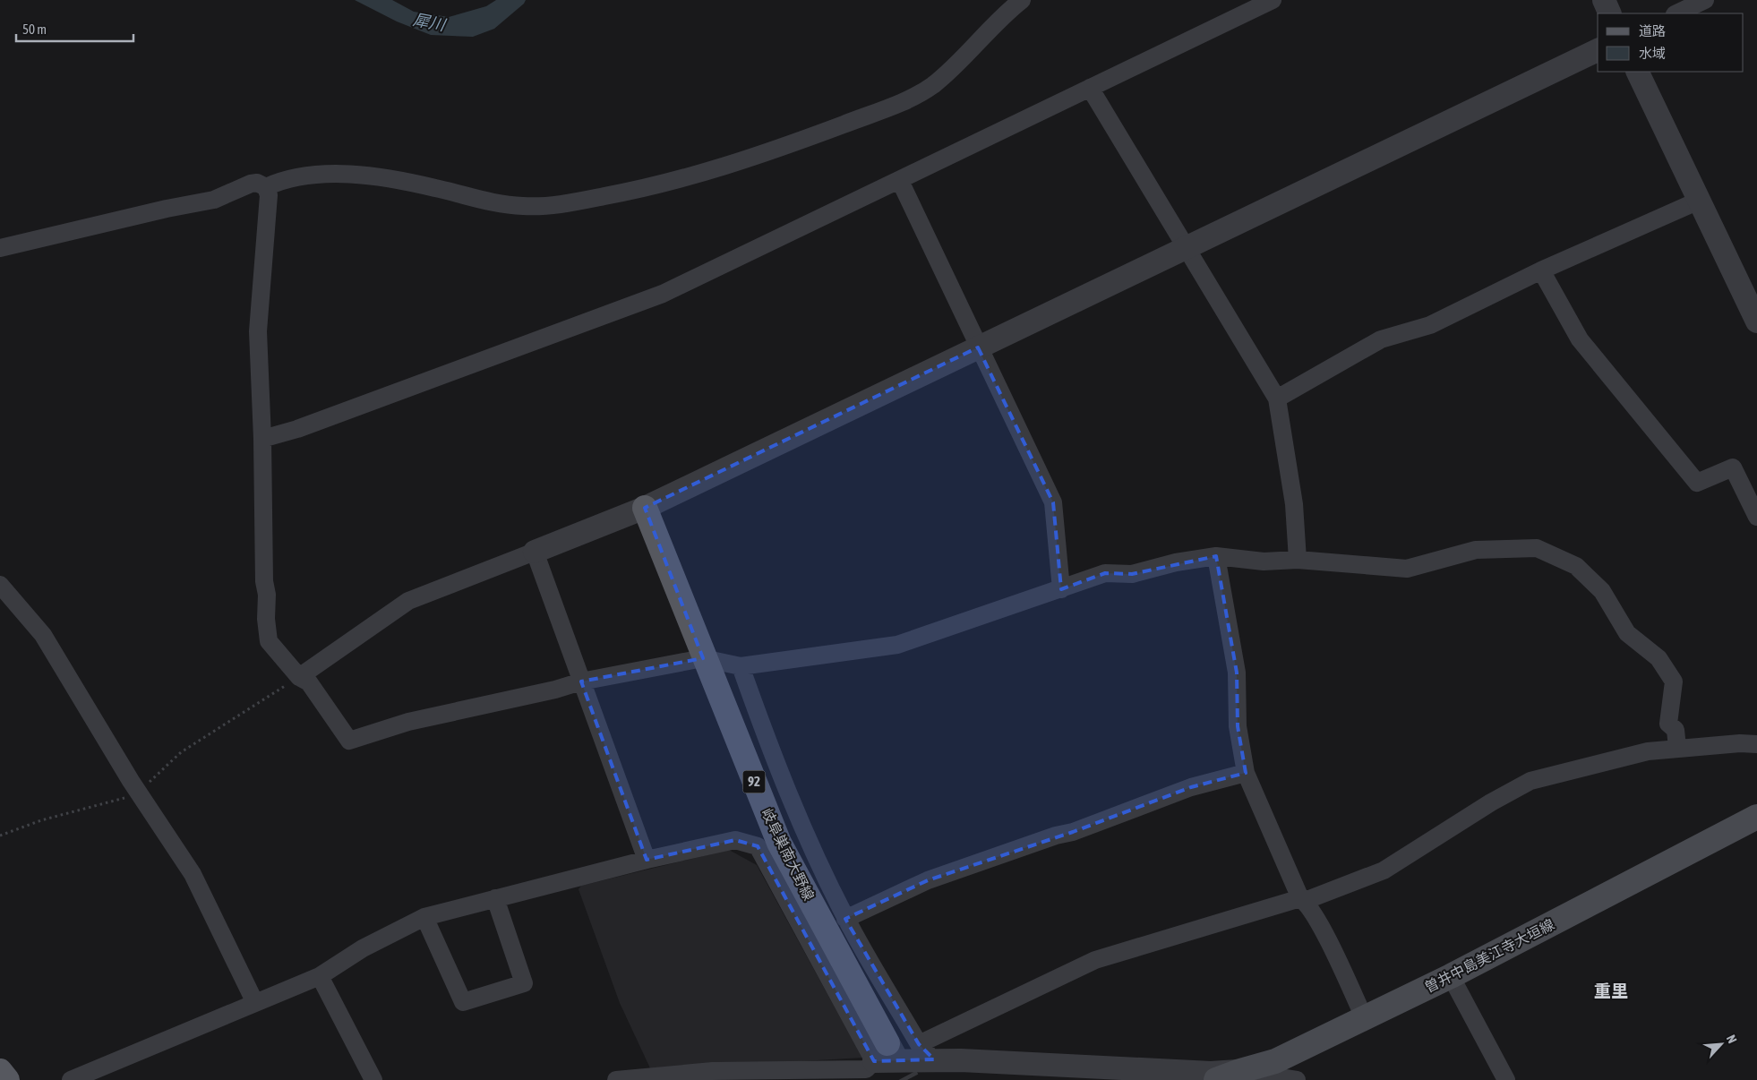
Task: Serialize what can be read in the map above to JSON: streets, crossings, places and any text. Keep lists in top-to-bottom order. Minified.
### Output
{"streets":{"main road":["92","岐阜巣南大野線","曽井中島美江寺大垣線"]},"districts":["重里"],"water":["犀川"],"legend":["道路","水域"],"scale_bar":"50 m","north":"top right"}
